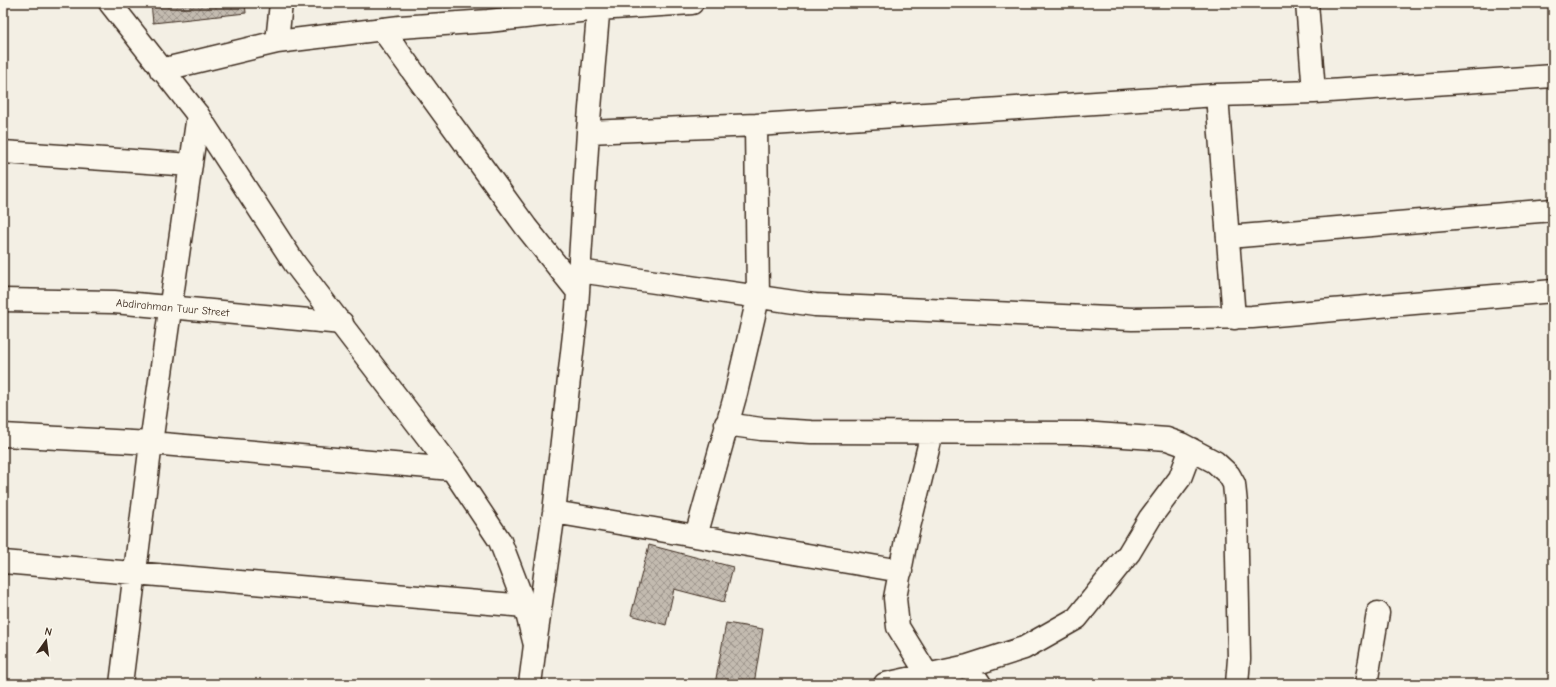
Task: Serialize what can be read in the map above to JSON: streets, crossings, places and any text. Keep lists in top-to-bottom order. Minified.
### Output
{"streets":{"street":["Abdirahman Tuur Street"]},"north":"top"}
